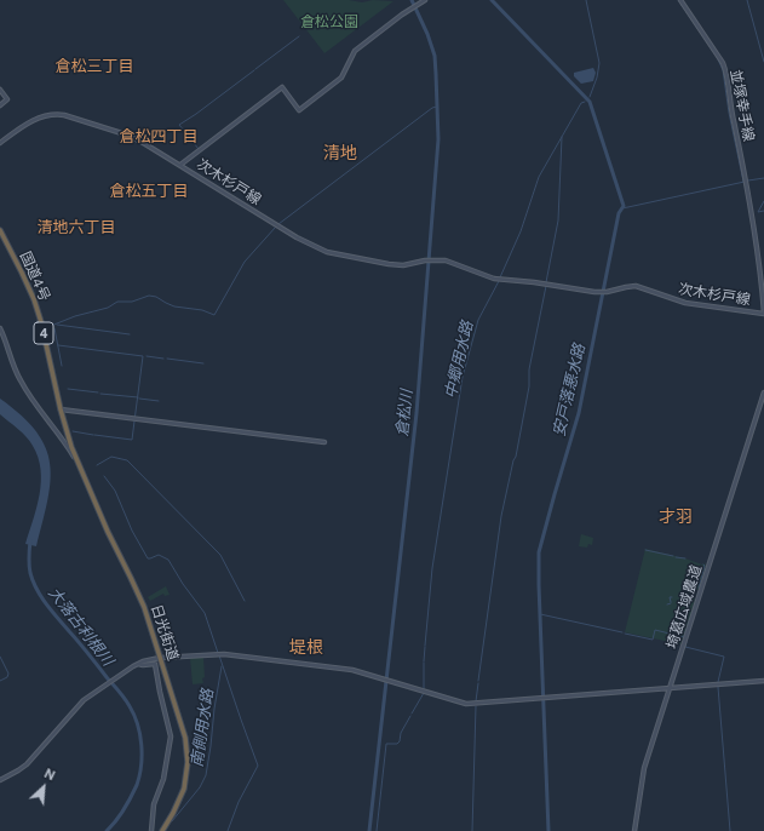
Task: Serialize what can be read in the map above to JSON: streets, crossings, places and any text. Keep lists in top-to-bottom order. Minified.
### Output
{"streets":{"highway":["国道4号","4","日光街道"],"street":["並塚幸手線","次木杉戸線","埼葛広域農道"]},"crossings":[["並塚幸手線","次木杉戸線"],["国道4号","日光街道"]],"districts":["倉松三丁目","倉松四丁目","清地","倉松五丁目","清地六丁目","才羽","堤根"],"water":["中郷用水路","安戸落悪水路","倉松川","大落古利根川","南側用水路"],"parks":["倉松公園"],"north":"top right"}
